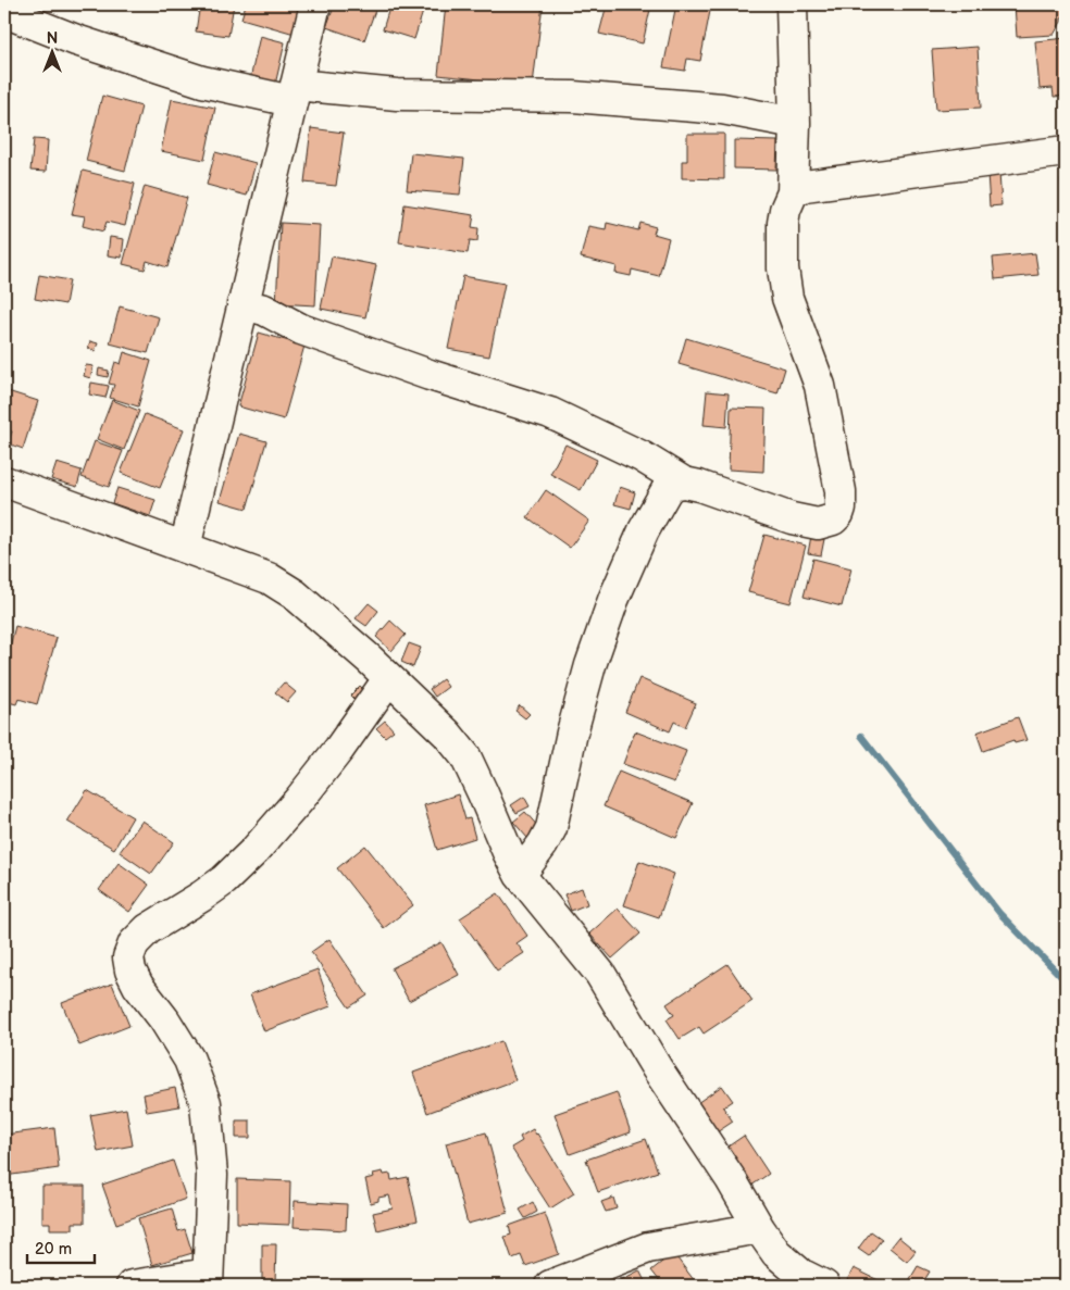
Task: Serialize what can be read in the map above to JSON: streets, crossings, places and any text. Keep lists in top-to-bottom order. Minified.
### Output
{"scale_bar":"20 m","north":"top"}
